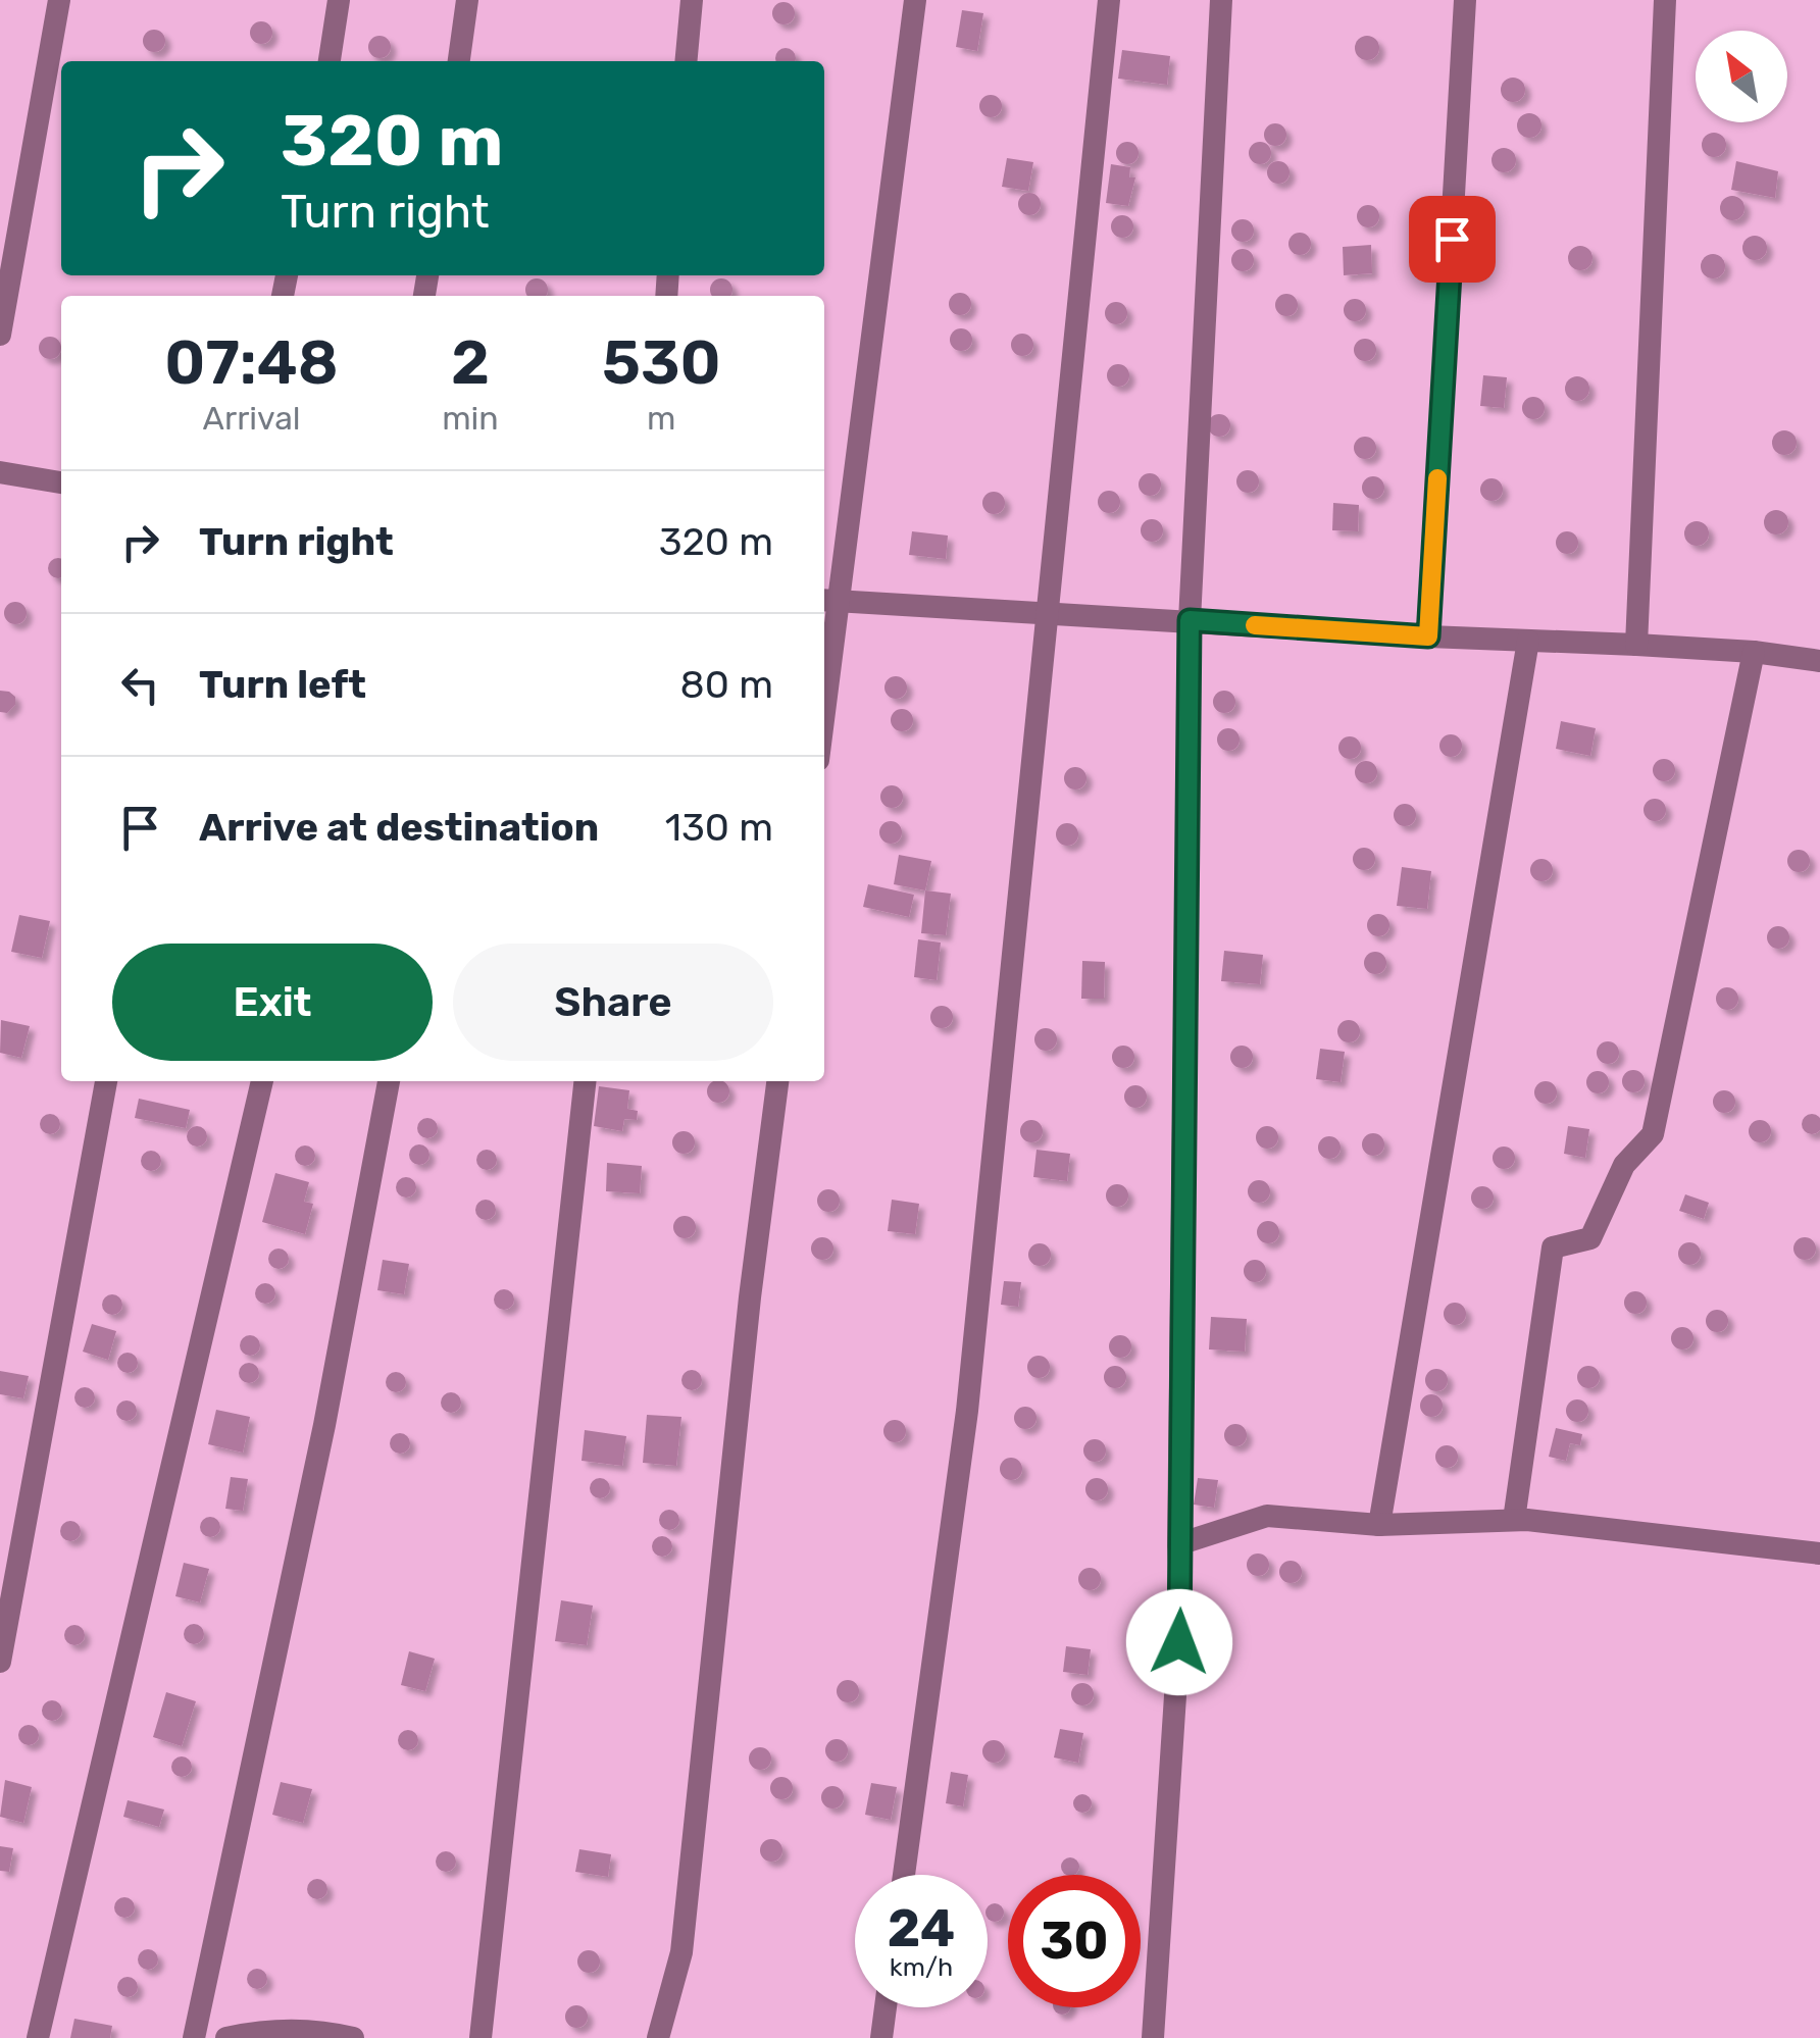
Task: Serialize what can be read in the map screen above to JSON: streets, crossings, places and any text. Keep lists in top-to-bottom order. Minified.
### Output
{"north":"top left","page":{"turn":["320 m","Turn right"],"eta":["07:48","Arrival","2","min","530","m"],"list":[{"name":"Turn right","value":"320 m"},{"name":"Turn left","value":"80 m"},{"name":"Arrive at destination","value":"130 m"}],"buttons":["Exit","Share"],"speed":"24 km/h","limit":"30"}}
